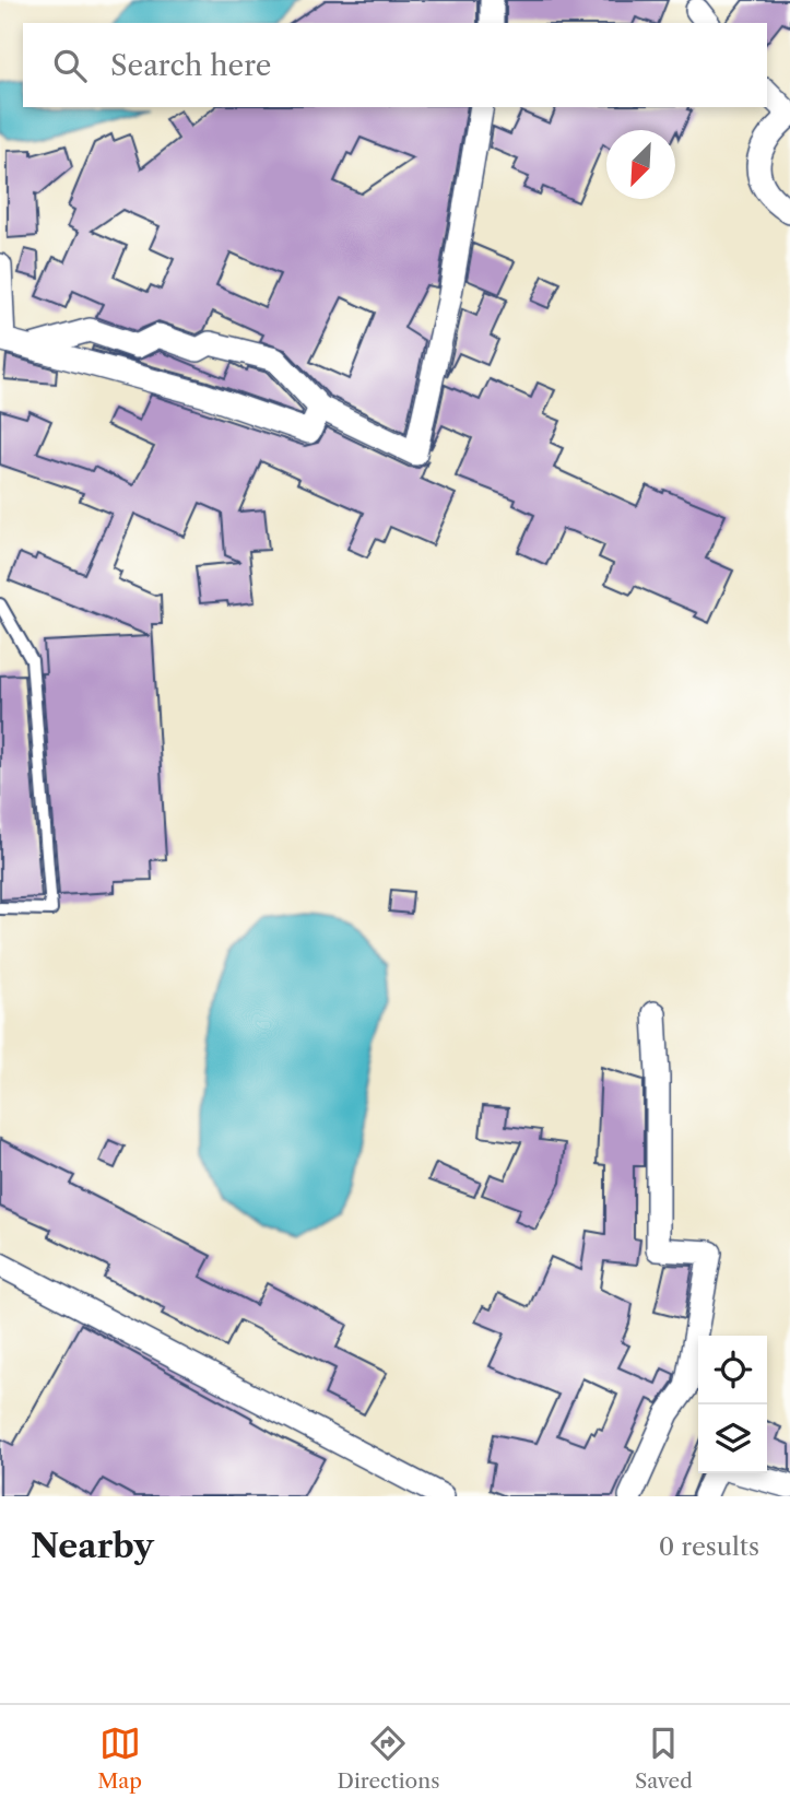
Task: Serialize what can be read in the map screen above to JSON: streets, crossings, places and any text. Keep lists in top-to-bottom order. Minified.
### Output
{"north":"bottom left","page":{"search":"Search here","heading":["Nearby","0 results"],"nav":["Map","Directions","Saved"]}}
